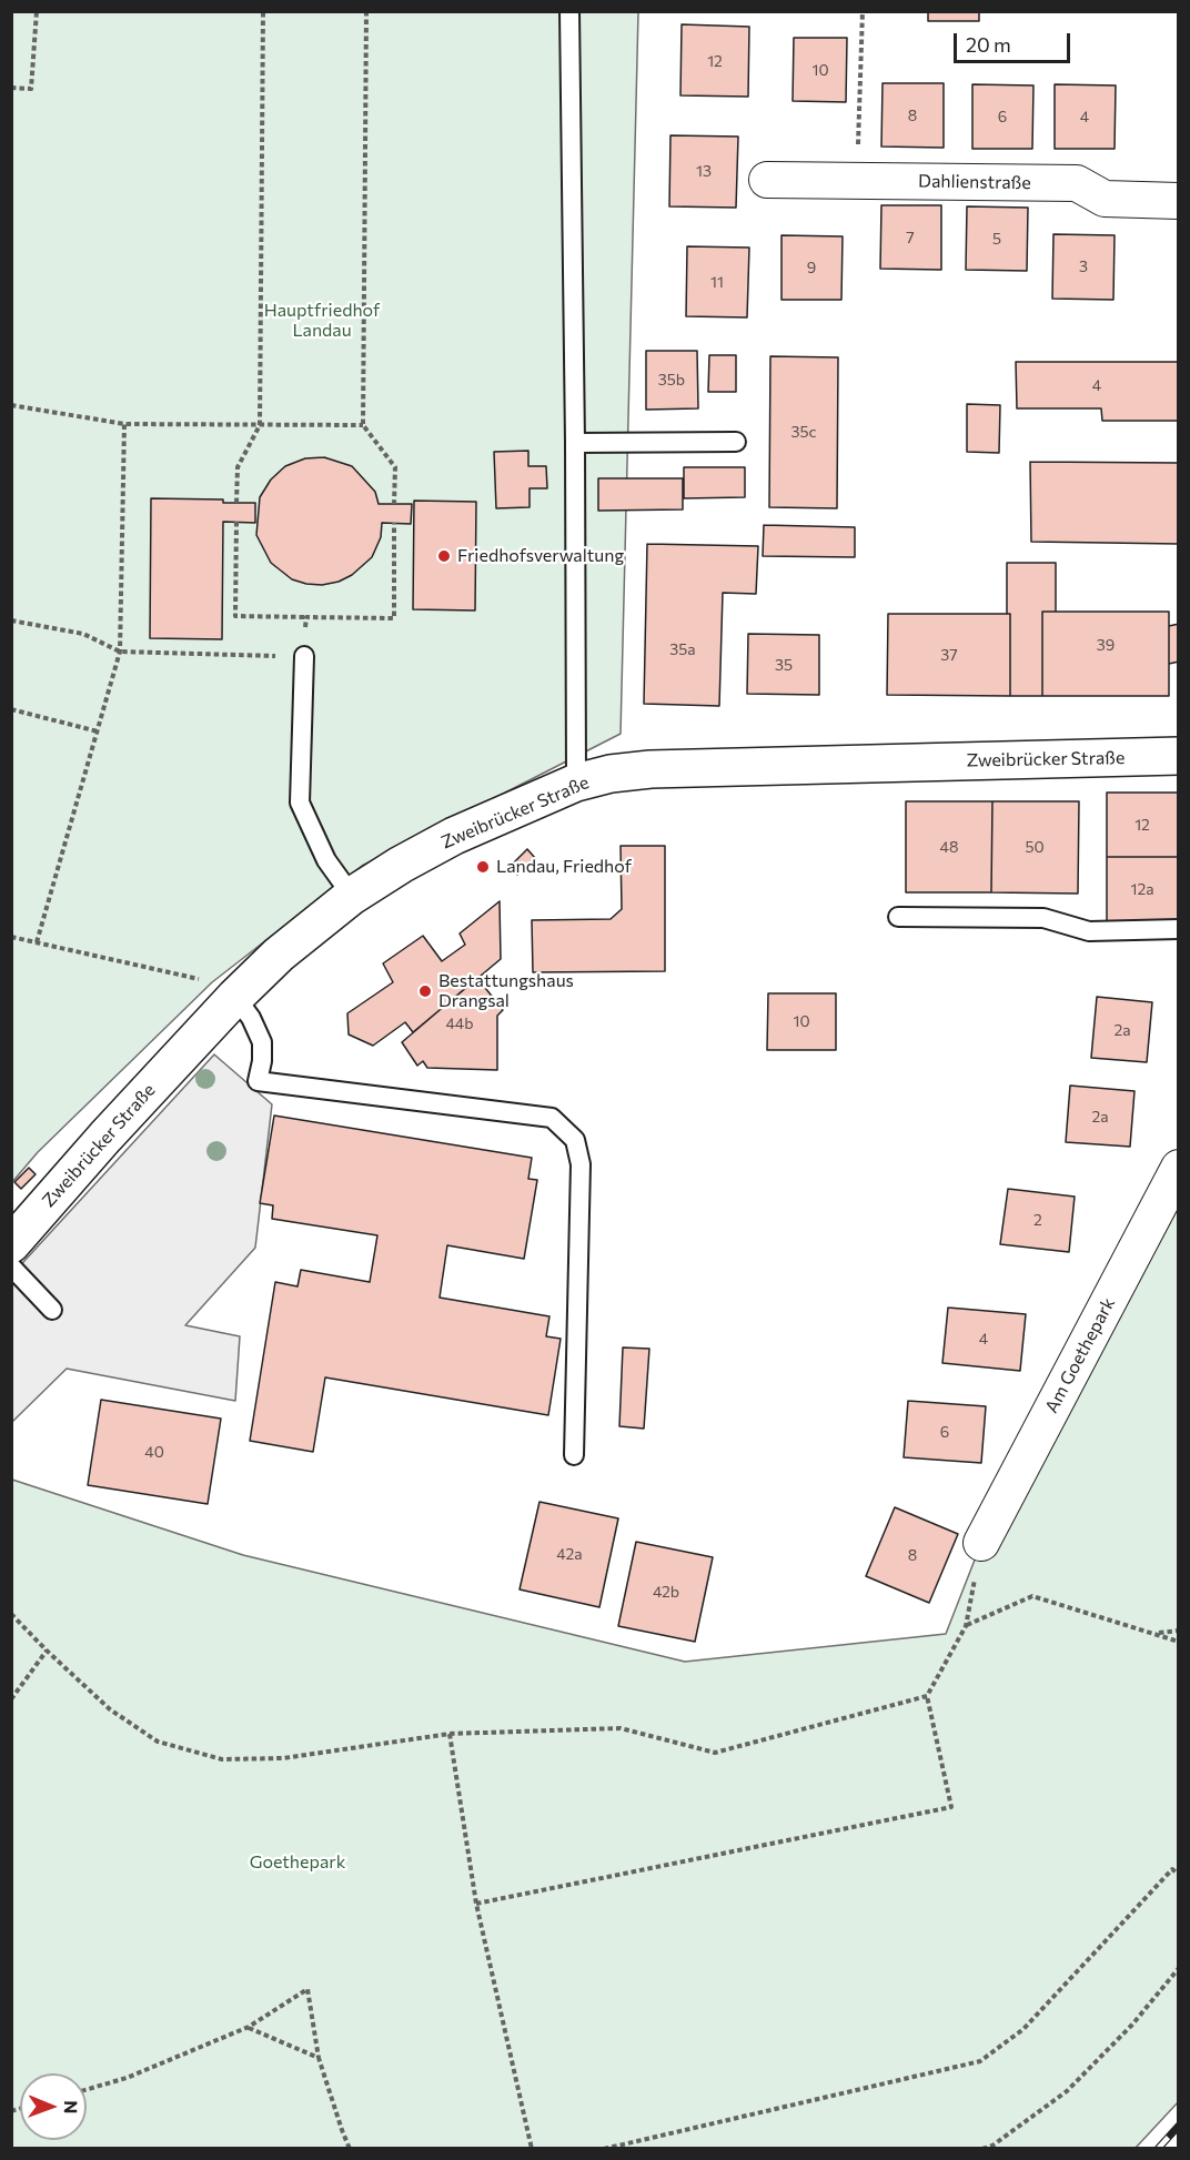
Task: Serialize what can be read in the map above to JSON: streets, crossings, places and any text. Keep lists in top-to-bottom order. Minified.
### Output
{"streets":{"street":["Dahlienstraße","Zweibrücker Straße","Am Goethepark"]},"parks":["Hauptfriedhof Landau","Goethepark"],"places":["Friedhofsverwaltung","Landau, Friedhof","Bestattungshaus Drangsal"],"house_numbers":["12","10","8","6","4","13","7","5","3","9","11","35b","4","35c","39","35a","37","35","12","48","50","12a","10","44b","2a","2a","2","4","6","40","42a","8","42b"],"scale_bar":"20 m","north":"right"}
